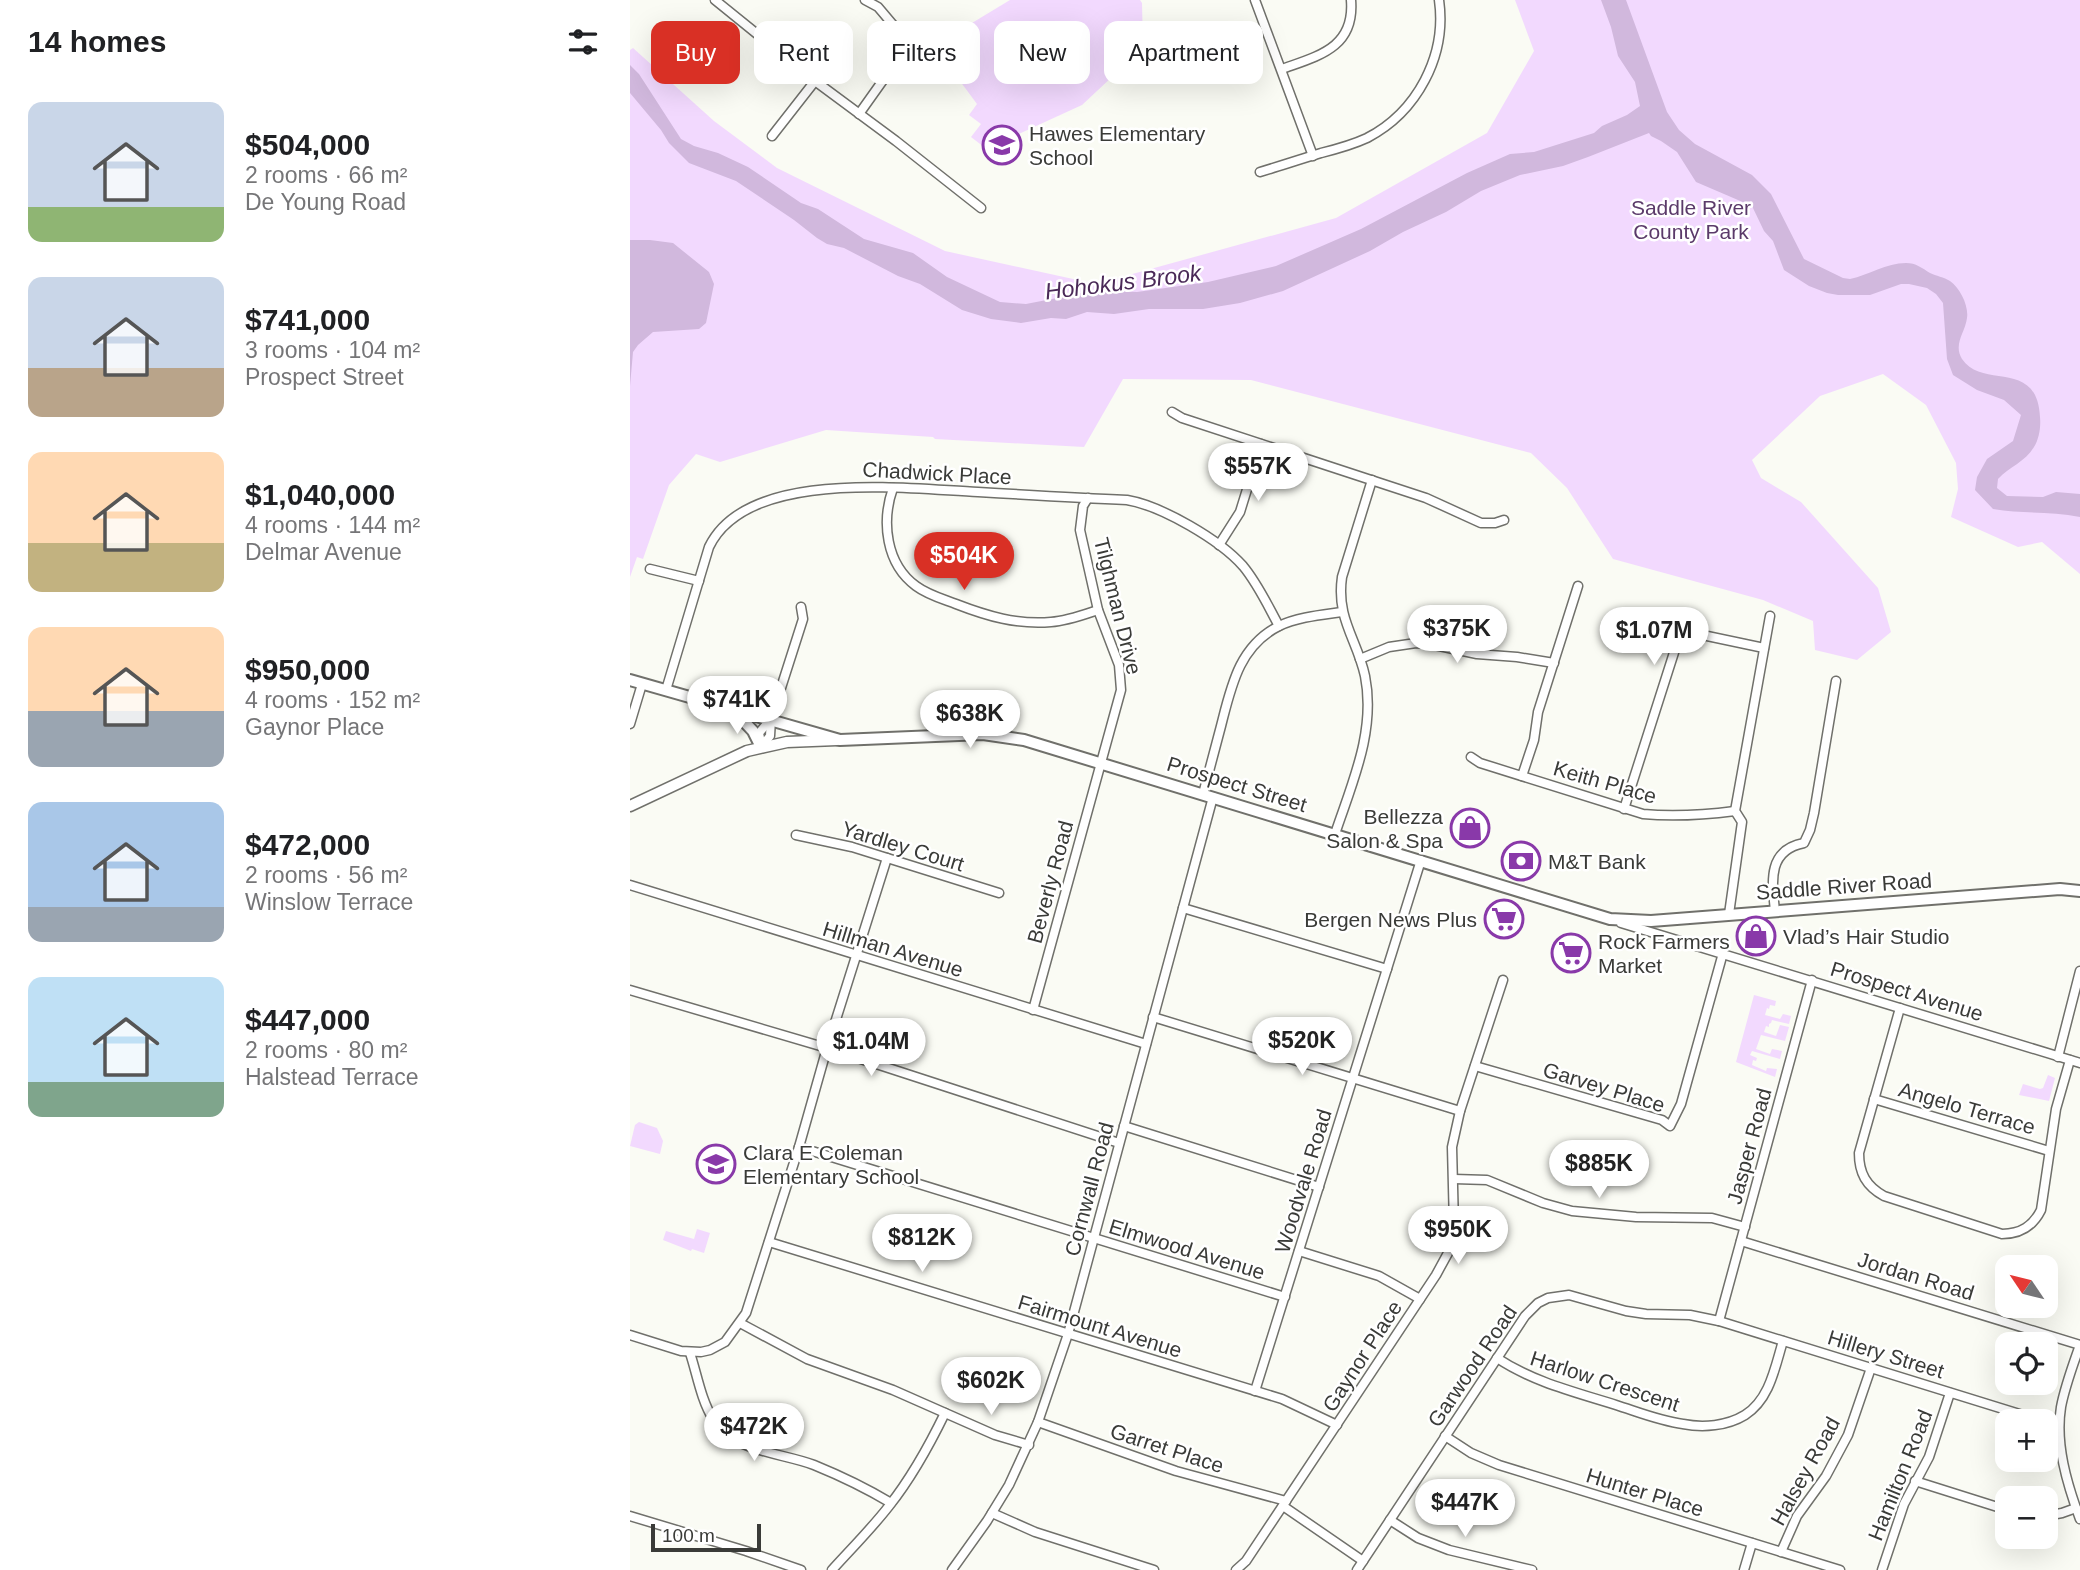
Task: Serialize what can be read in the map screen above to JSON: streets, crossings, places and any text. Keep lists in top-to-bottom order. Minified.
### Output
{"streets":{"main road":["Prospect Street","Saddle River Road"],"street":["Chadwick Place","Tilghman Drive","Keith Place","Yardley Court","Beverly Road","Hillman Avenue","Prospect Avenue","Garvey Place","Angelo Terrace","Jasper Road","Woodvale Road","Cornwall Road","Elmwood Avenue","Jordan Road","Fairmount Avenue","Hillery Street","Gaynor Place","Garwood Road","Harlow Crescent","Garret Place","Halsey Road","Hamilton Road","Hunter Place"]},"crossings":[["Chadwick Place","Tilghman Drive"],["Chadwick Place","Prospect Street"],["Chadwick Place","Cornwall Road"],["Tilghman Drive","Prospect Street"],["Tilghman Drive","Beverly Road"],["Prospect Street","Beverly Road"],["Prospect Street","Saddle River Road"],["Prospect Street","Prospect Avenue"],["Prospect Street","Garvey Place"],["Prospect Street","Woodvale Road"],["Prospect Street","Cornwall Road"],["Beverly Road","Hillman Avenue"],["Hillman Avenue","Cornwall Road"],["Prospect Avenue","Garvey Place"],["Prospect Avenue","Jasper Road"],["Garvey Place","Gaynor Place"],["Jasper Road","Jordan Road"],["Jasper Road","Hillery Street"],["Jasper Road","Garwood Road"],["Woodvale Road","Elmwood Avenue"],["Woodvale Road","Fairmount Avenue"],["Cornwall Road","Elmwood Avenue"],["Cornwall Road","Fairmount Avenue"],["Cornwall Road","Garret Place"],["Fairmount Avenue","Gaynor Place"],["Hillery Street","Garwood Road"],["Hillery Street","Harlow Crescent"],["Hillery Street","Halsey Road"],["Hillery Street","Hamilton Road"],["Gaynor Place","Garret Place"],["Garwood Road","Harlow Crescent"],["Garwood Road","Garret Place"],["Garwood Road","Hunter Place"],["Halsey Road","Hunter Place"]],"water":["Hohokus Brook"],"parks":["Saddle River County Park"],"places":{"school or university":["Hawes Elementary School","Clara E Coleman Elementary School"],"shop":["Bellezza Salon & Spa","Vlad’s Hair Studio"],"bank":["M&T Bank"],"supermarket":["Bergen News Plus","Rock Farmers Market"]},"scale_bar":"100 m","north":"top left","page":{"heading":"14 homes","chip":["Buy","Rent","Filters","New","Apartment"],"list":[{"name":"$504,000","note":"2 rooms · 66 m² · De Young Road"},{"name":"$741,000","note":"3 rooms · 104 m² · Prospect Street"},{"name":"$1,040,000","note":"4 rooms · 144 m² · Delmar Avenue"},{"name":"$950,000","note":"4 rooms · 152 m² · Gaynor Place"},{"name":"$472,000","note":"2 rooms · 56 m² · Winslow Terrace"},{"name":"$447,000","note":"2 rooms · 80 m² · Halstead Terrace"}],"price":["$557K","$504K","$375K","$1.07M","$741K","$638K","$520K","$1.04M","$885K","$950K","$812K","$602K","$472K","$447K"],"map_buttons":["+","−"],"scale":"100 m"}}
